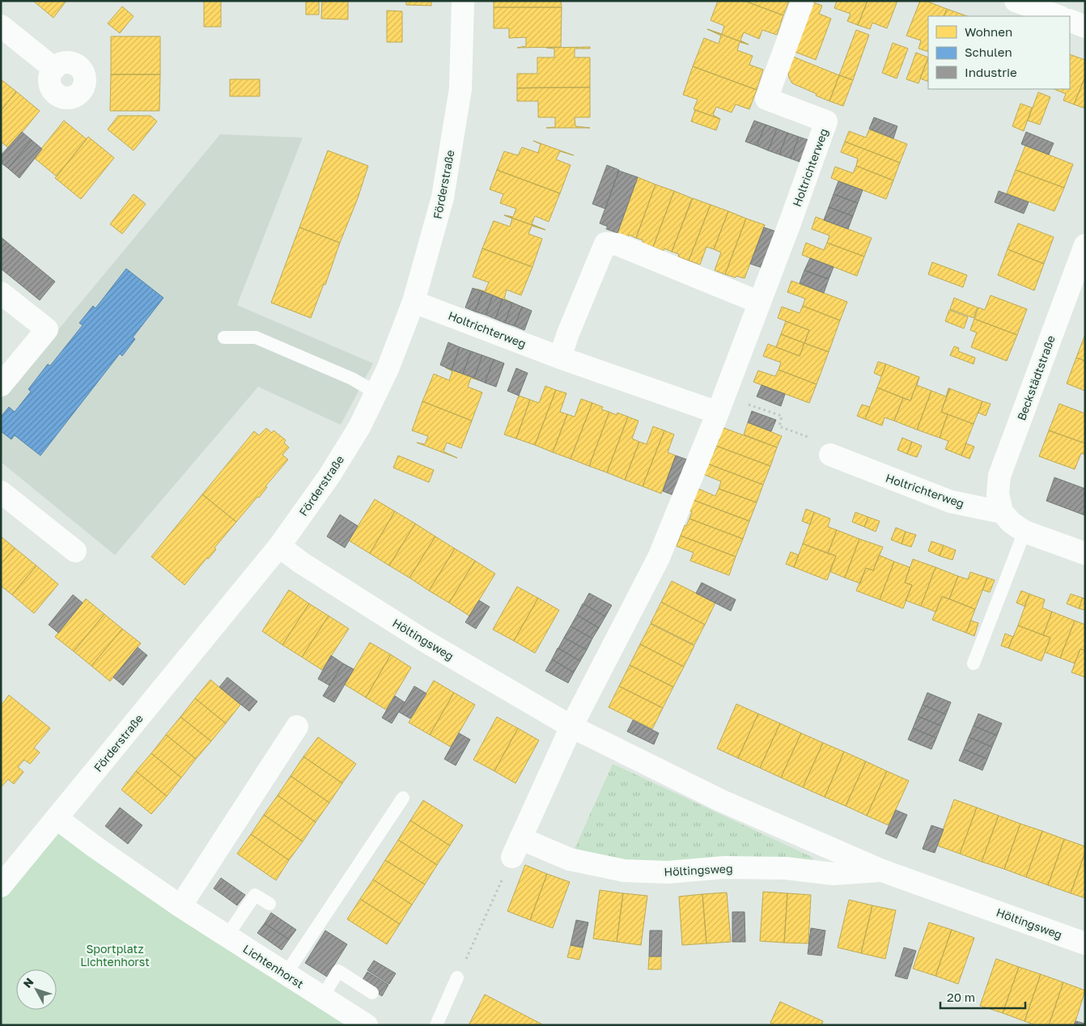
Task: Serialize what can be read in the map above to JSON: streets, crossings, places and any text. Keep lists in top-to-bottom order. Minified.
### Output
{"streets":{"street":["Holtrichterweg","Förderstraße","Beckstädtstraße","Höltingsweg","Lichtenhorst"]},"crossings":[["Holtrichterweg","Förderstraße"],["Holtrichterweg","Beckstädtstraße"],["Holtrichterweg","Höltingsweg"],["Förderstraße","Höltingsweg"],["Förderstraße","Lichtenhorst"]],"parks":["Sportplatz Lichtenhorst"],"legend":["Wohnen","Schulen","Industrie"],"scale_bar":"20 m","north":"top left"}
